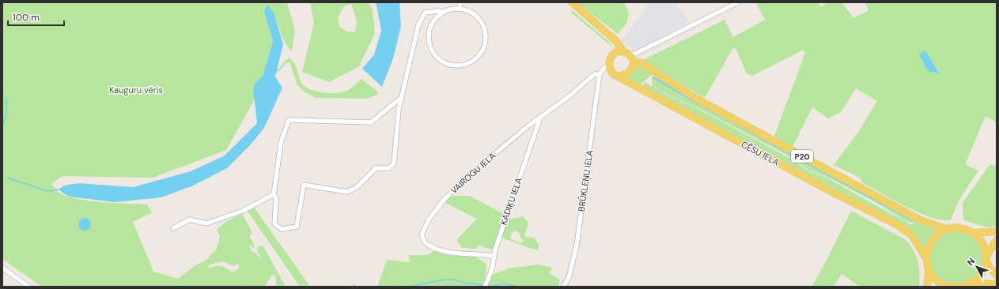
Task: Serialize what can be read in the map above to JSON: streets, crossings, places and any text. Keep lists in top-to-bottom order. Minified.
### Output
{"streets":{"main road":["CĒSU IELA","P20"],"street":["VAIROGU IELA","BRŪKLEŅU IELA","KADIĶU IELA"]},"crossings":[["VAIROGU IELA","BRŪKLEŅU IELA"],["VAIROGU IELA","KADIĶU IELA"]],"parks":["Kauguru vēris"],"scale_bar":"100 m","north":"top left"}
